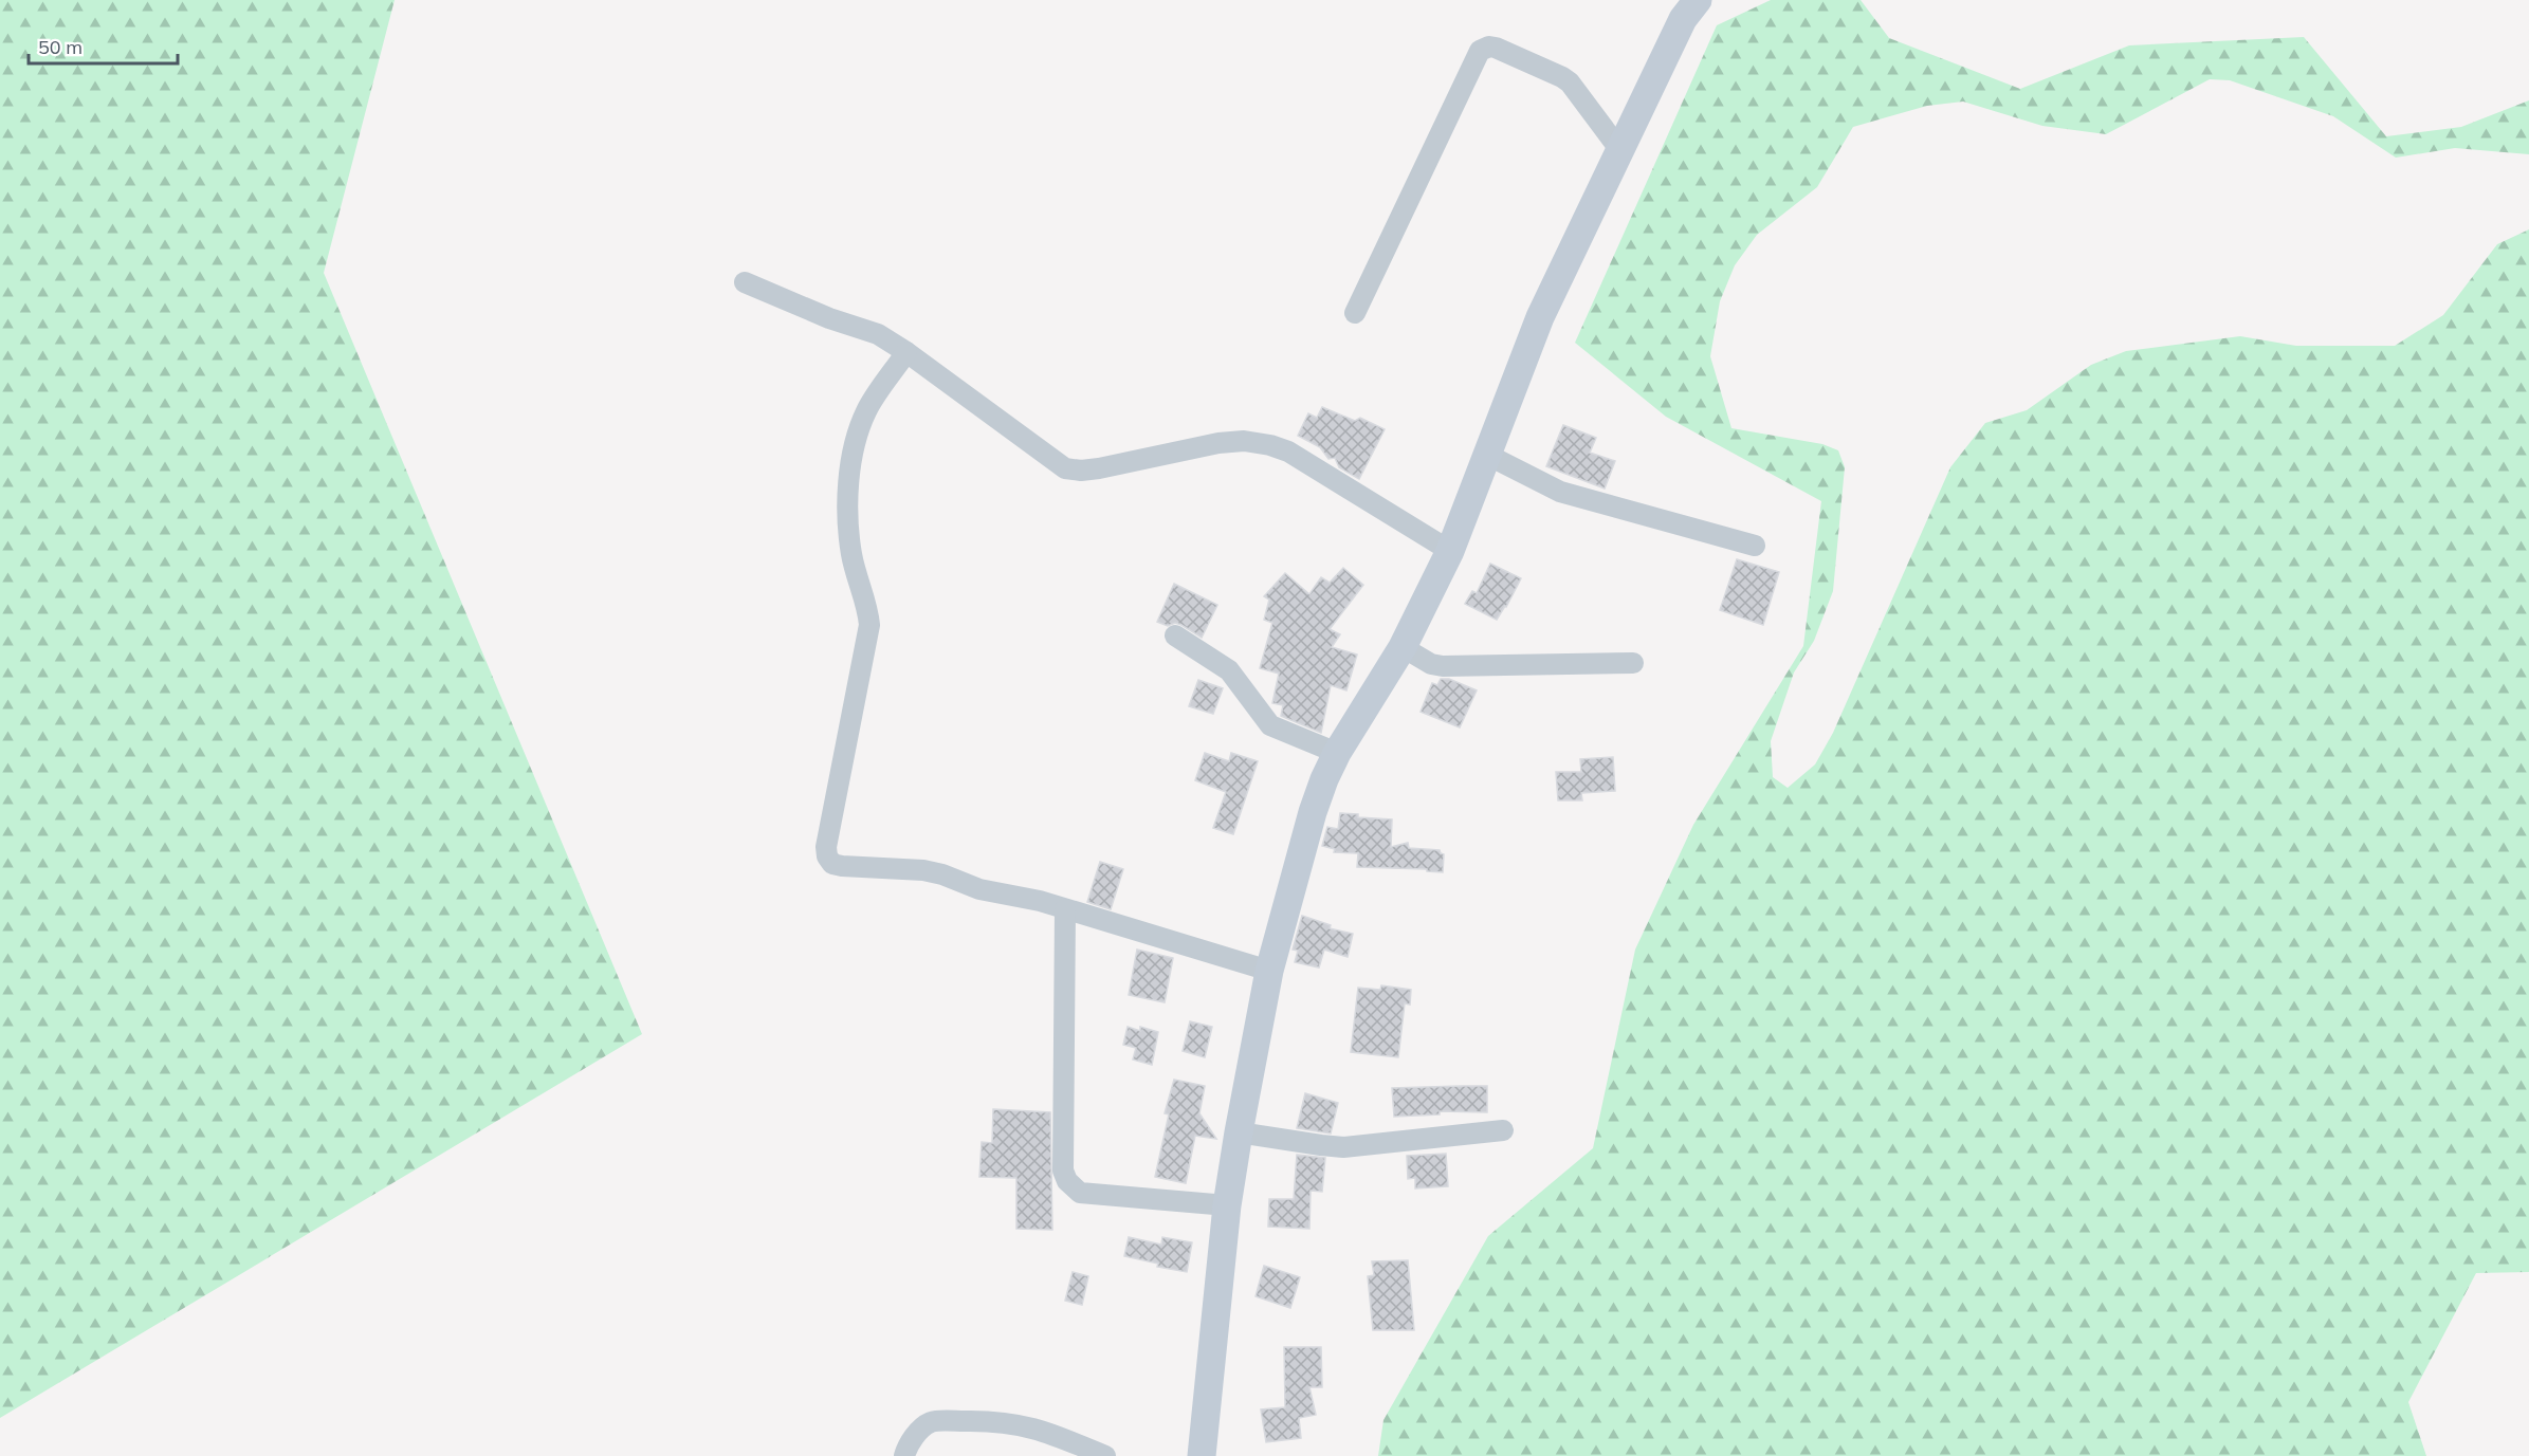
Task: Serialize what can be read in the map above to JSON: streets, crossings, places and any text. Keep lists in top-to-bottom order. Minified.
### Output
{"scale_bar":"50 m"}
